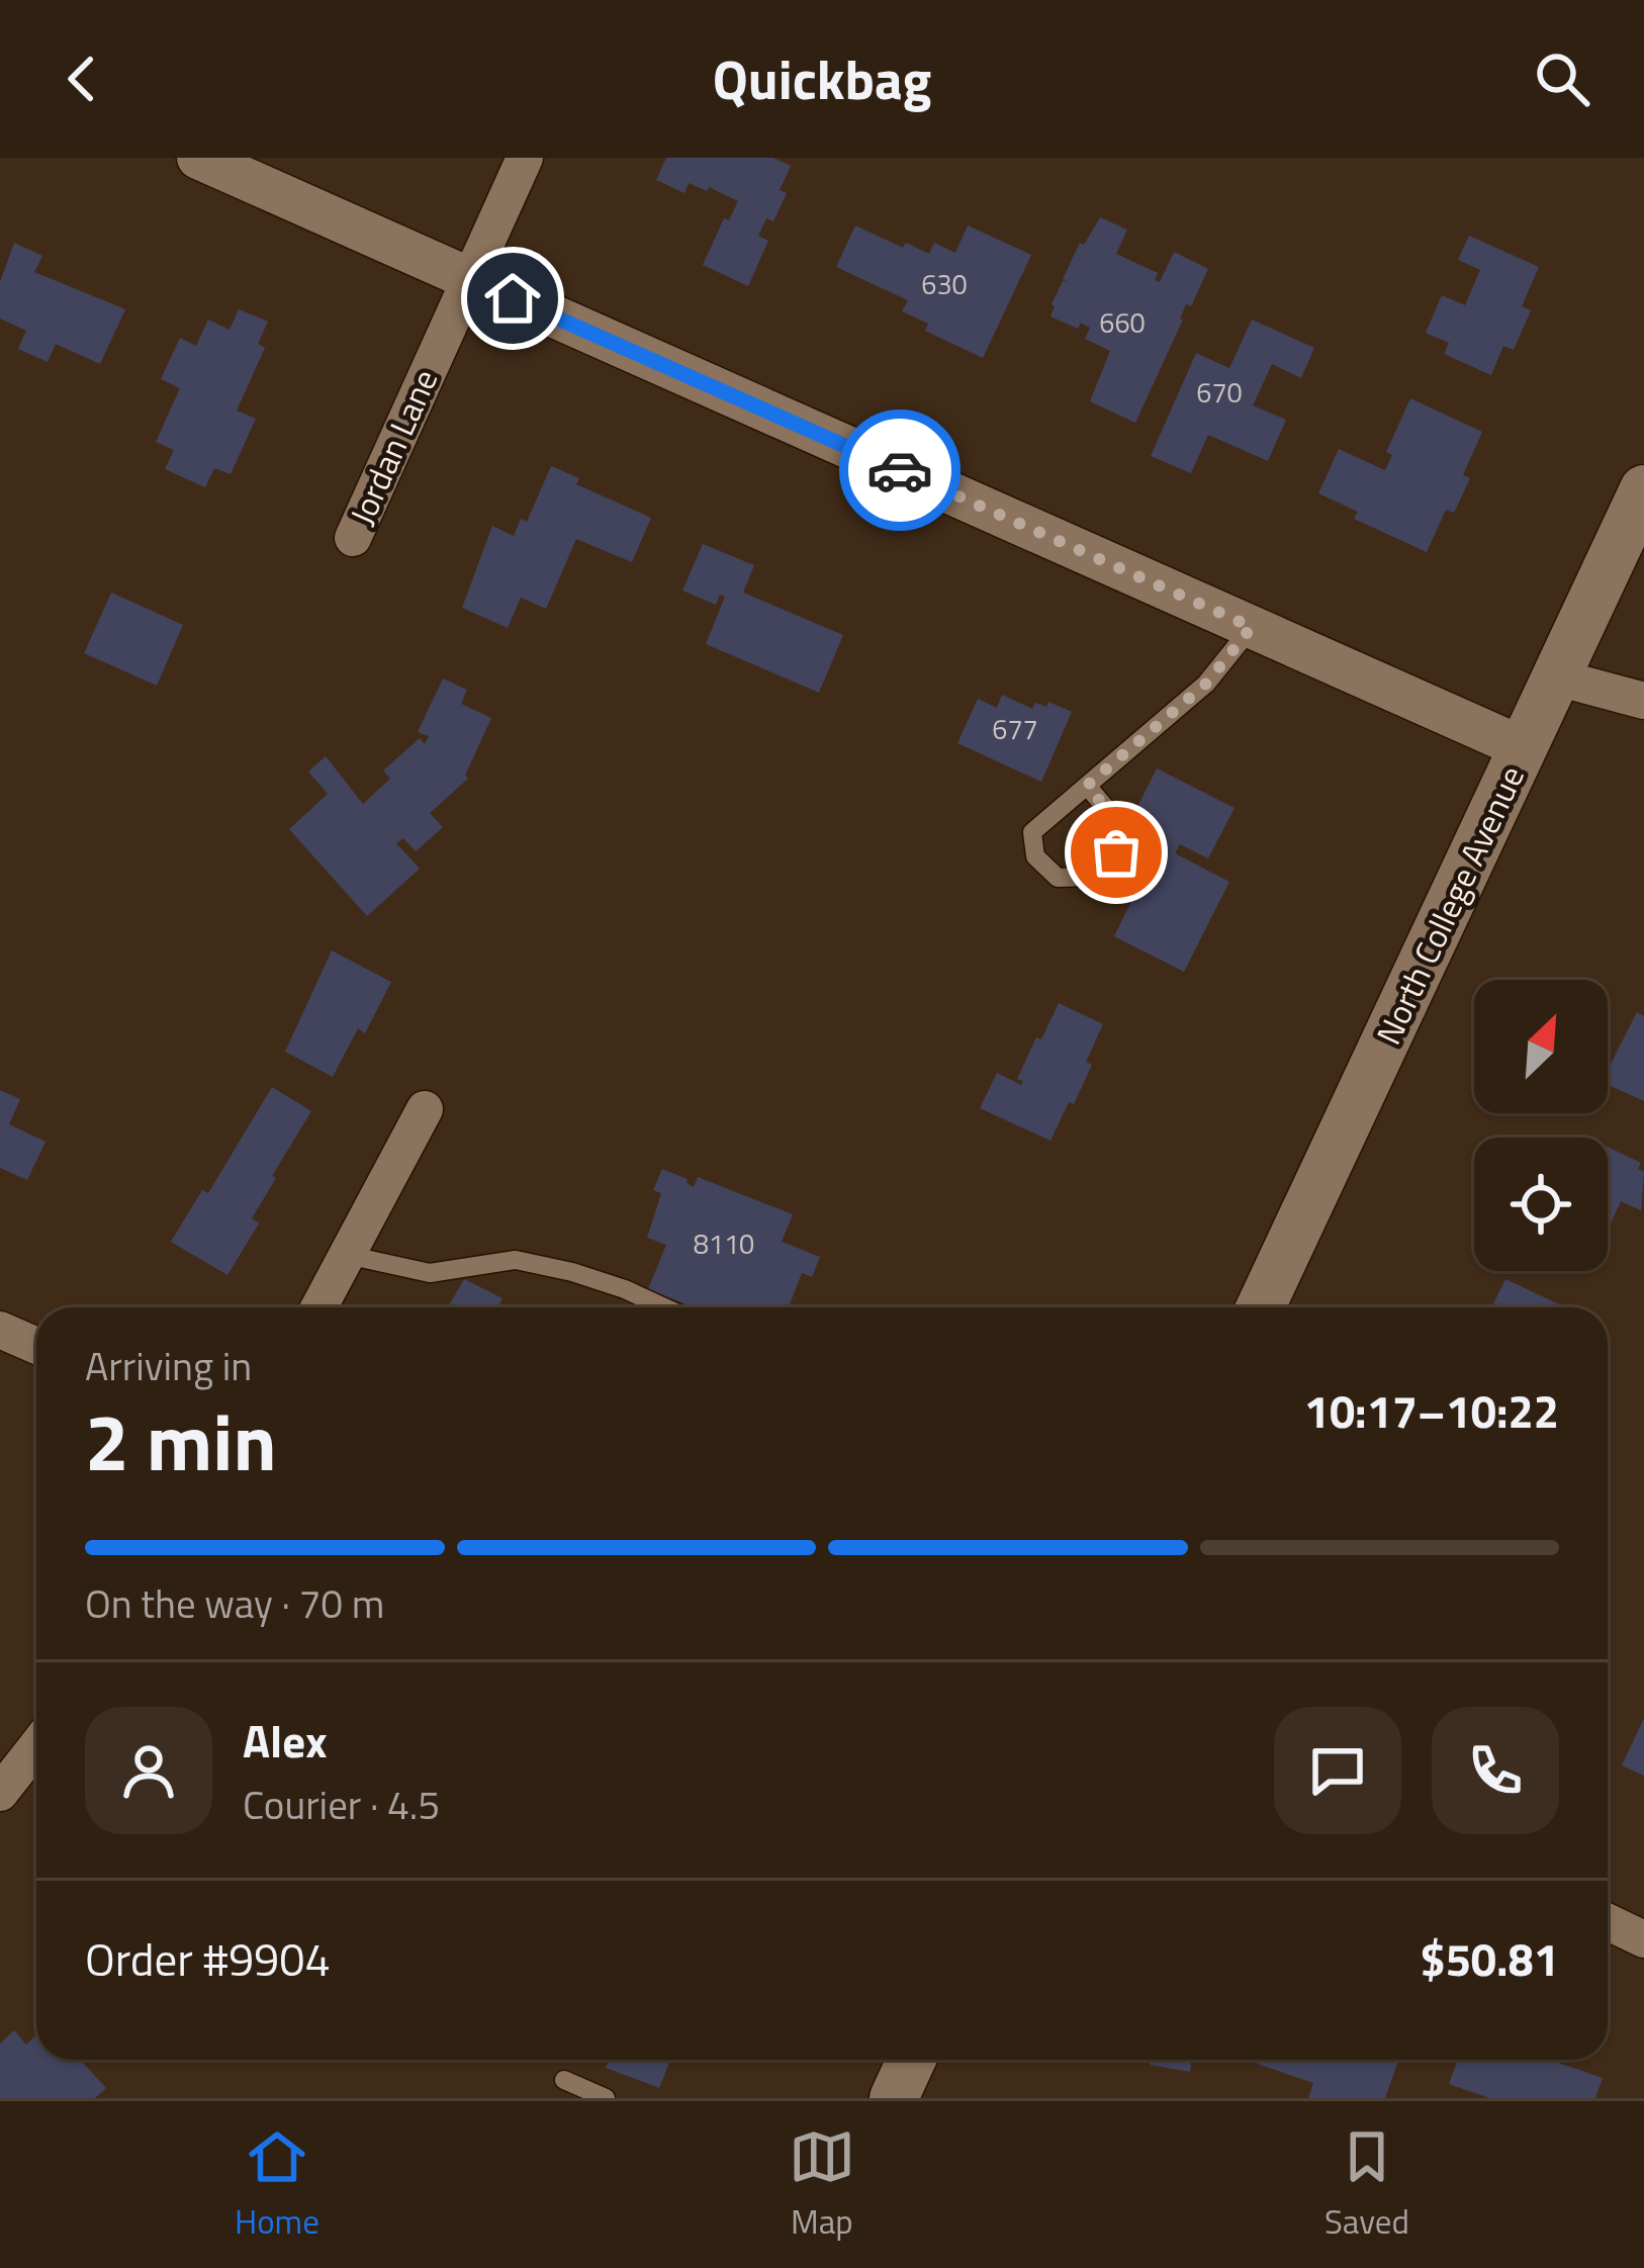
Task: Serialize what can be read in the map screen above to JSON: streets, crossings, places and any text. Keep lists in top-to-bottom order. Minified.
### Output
{"streets":{"main road":["North College Avenue"],"street":["Jordan Lane"]},"house_numbers":["630","660","670","677","8110"],"north":"top right","page":{"header":"Quickbag","heading":["2 min","Arriving in","10:17–10:22"],"panel":["Alex","Courier · 4.5","Order #9904","$50.81"],"bar":"On the way · 70 m","tabs":["Home","Map","Saved"]}}
